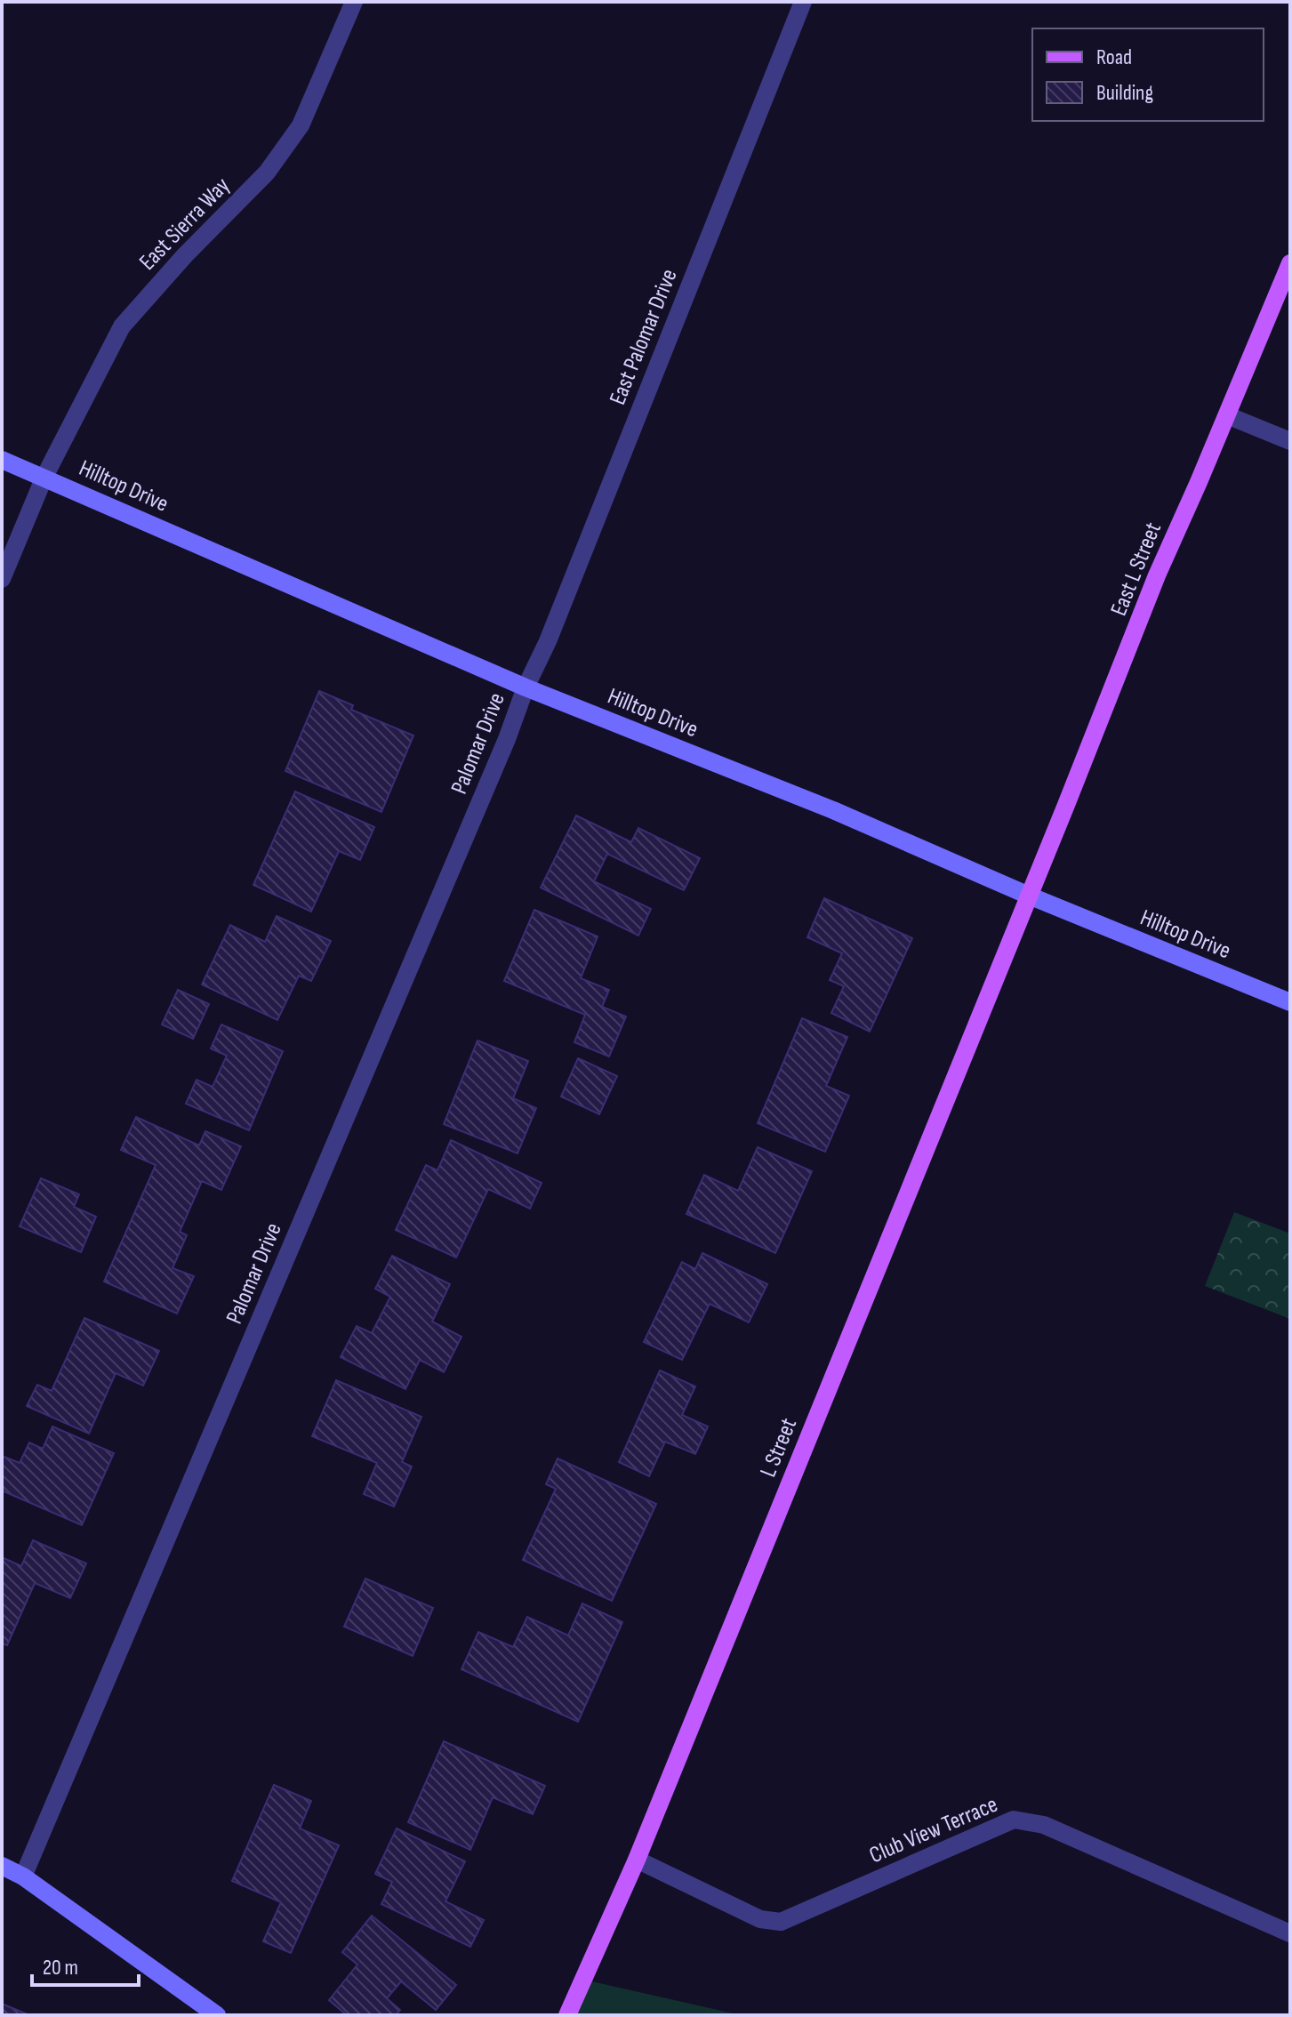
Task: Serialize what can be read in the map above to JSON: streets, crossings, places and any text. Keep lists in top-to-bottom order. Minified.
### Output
{"streets":{"main road":["Hilltop Drive","East L Street","L Street"],"street":["East Sierra Way","East Palomar Drive","Palomar Drive","Club View Terrace"]},"crossings":[["East Sierra Way","Hilltop Drive"],["East Palomar Drive","Hilltop Drive"],["East Palomar Drive","Palomar Drive"],["Hilltop Drive","East L Street"],["Hilltop Drive","Palomar Drive"],["Hilltop Drive","L Street"],["East L Street","L Street"],["L Street","Club View Terrace"]],"legend":["Road","Building"],"scale_bar":"20 m"}
